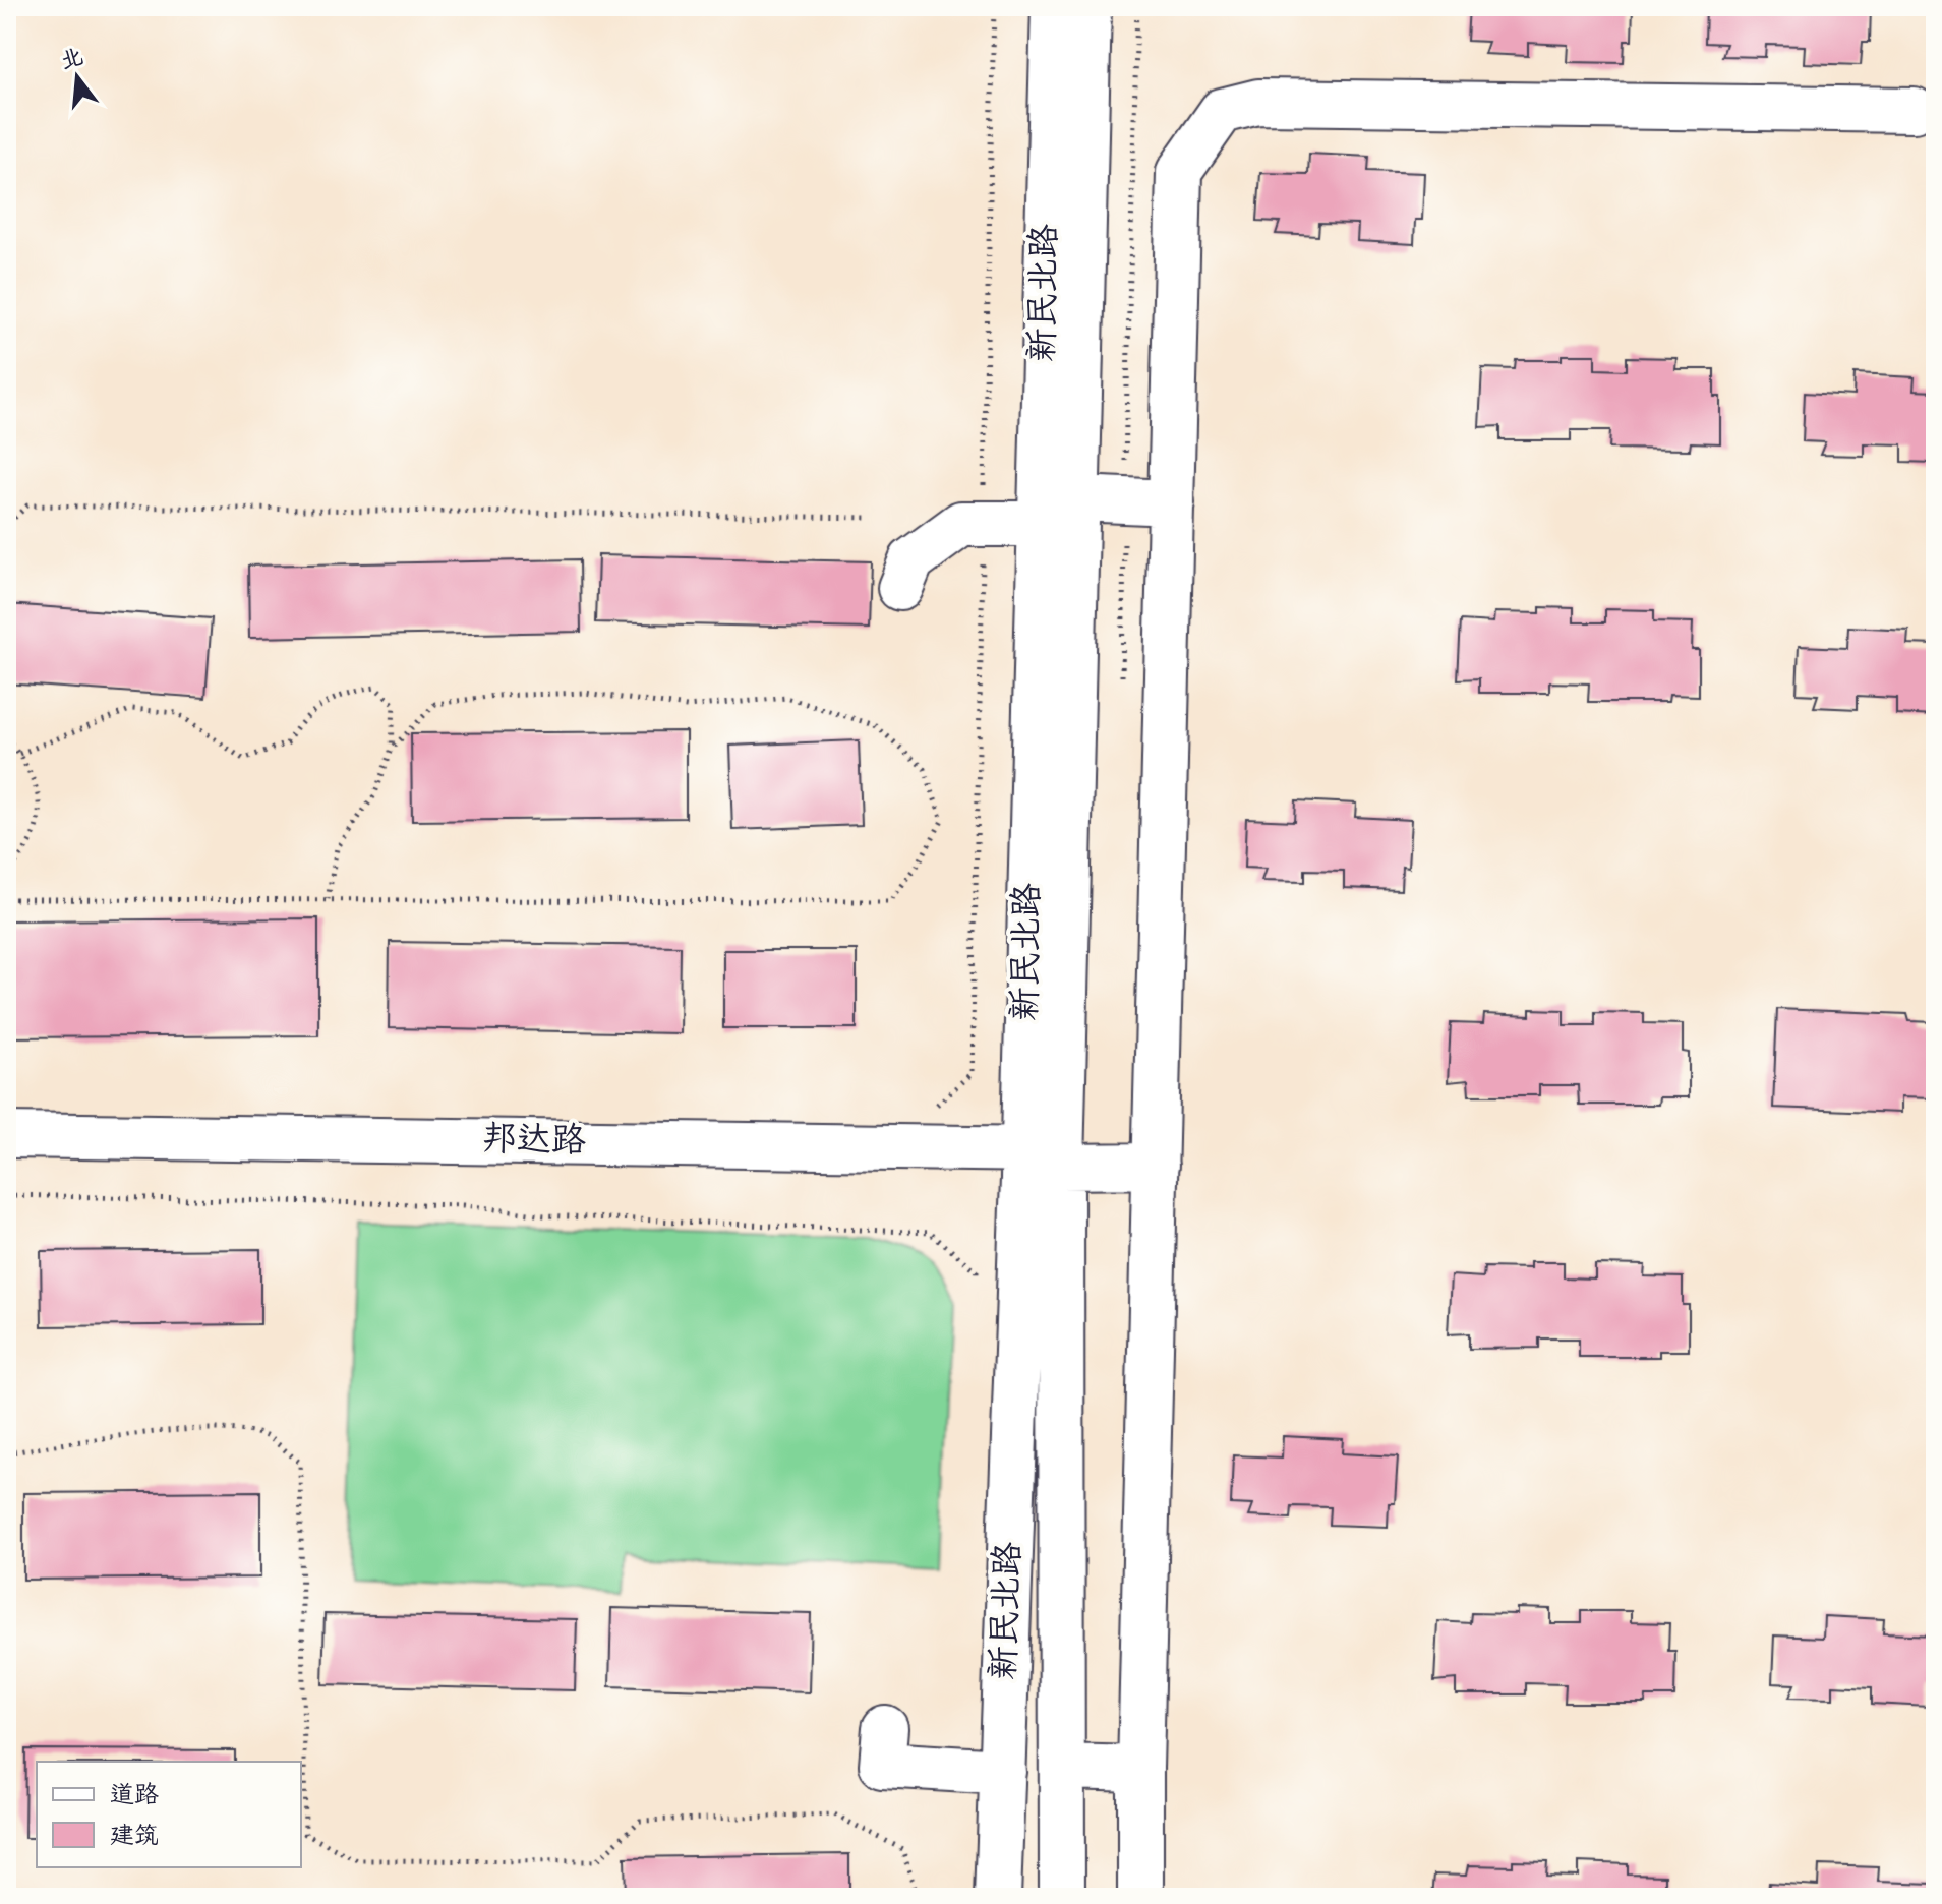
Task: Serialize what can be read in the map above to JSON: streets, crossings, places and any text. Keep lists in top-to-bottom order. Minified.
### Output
{"streets":{"street":["新民北路","邦达路"]},"crossings":[["新民北路","邦达路"]],"legend":["道路","建筑"],"north":"top"}
